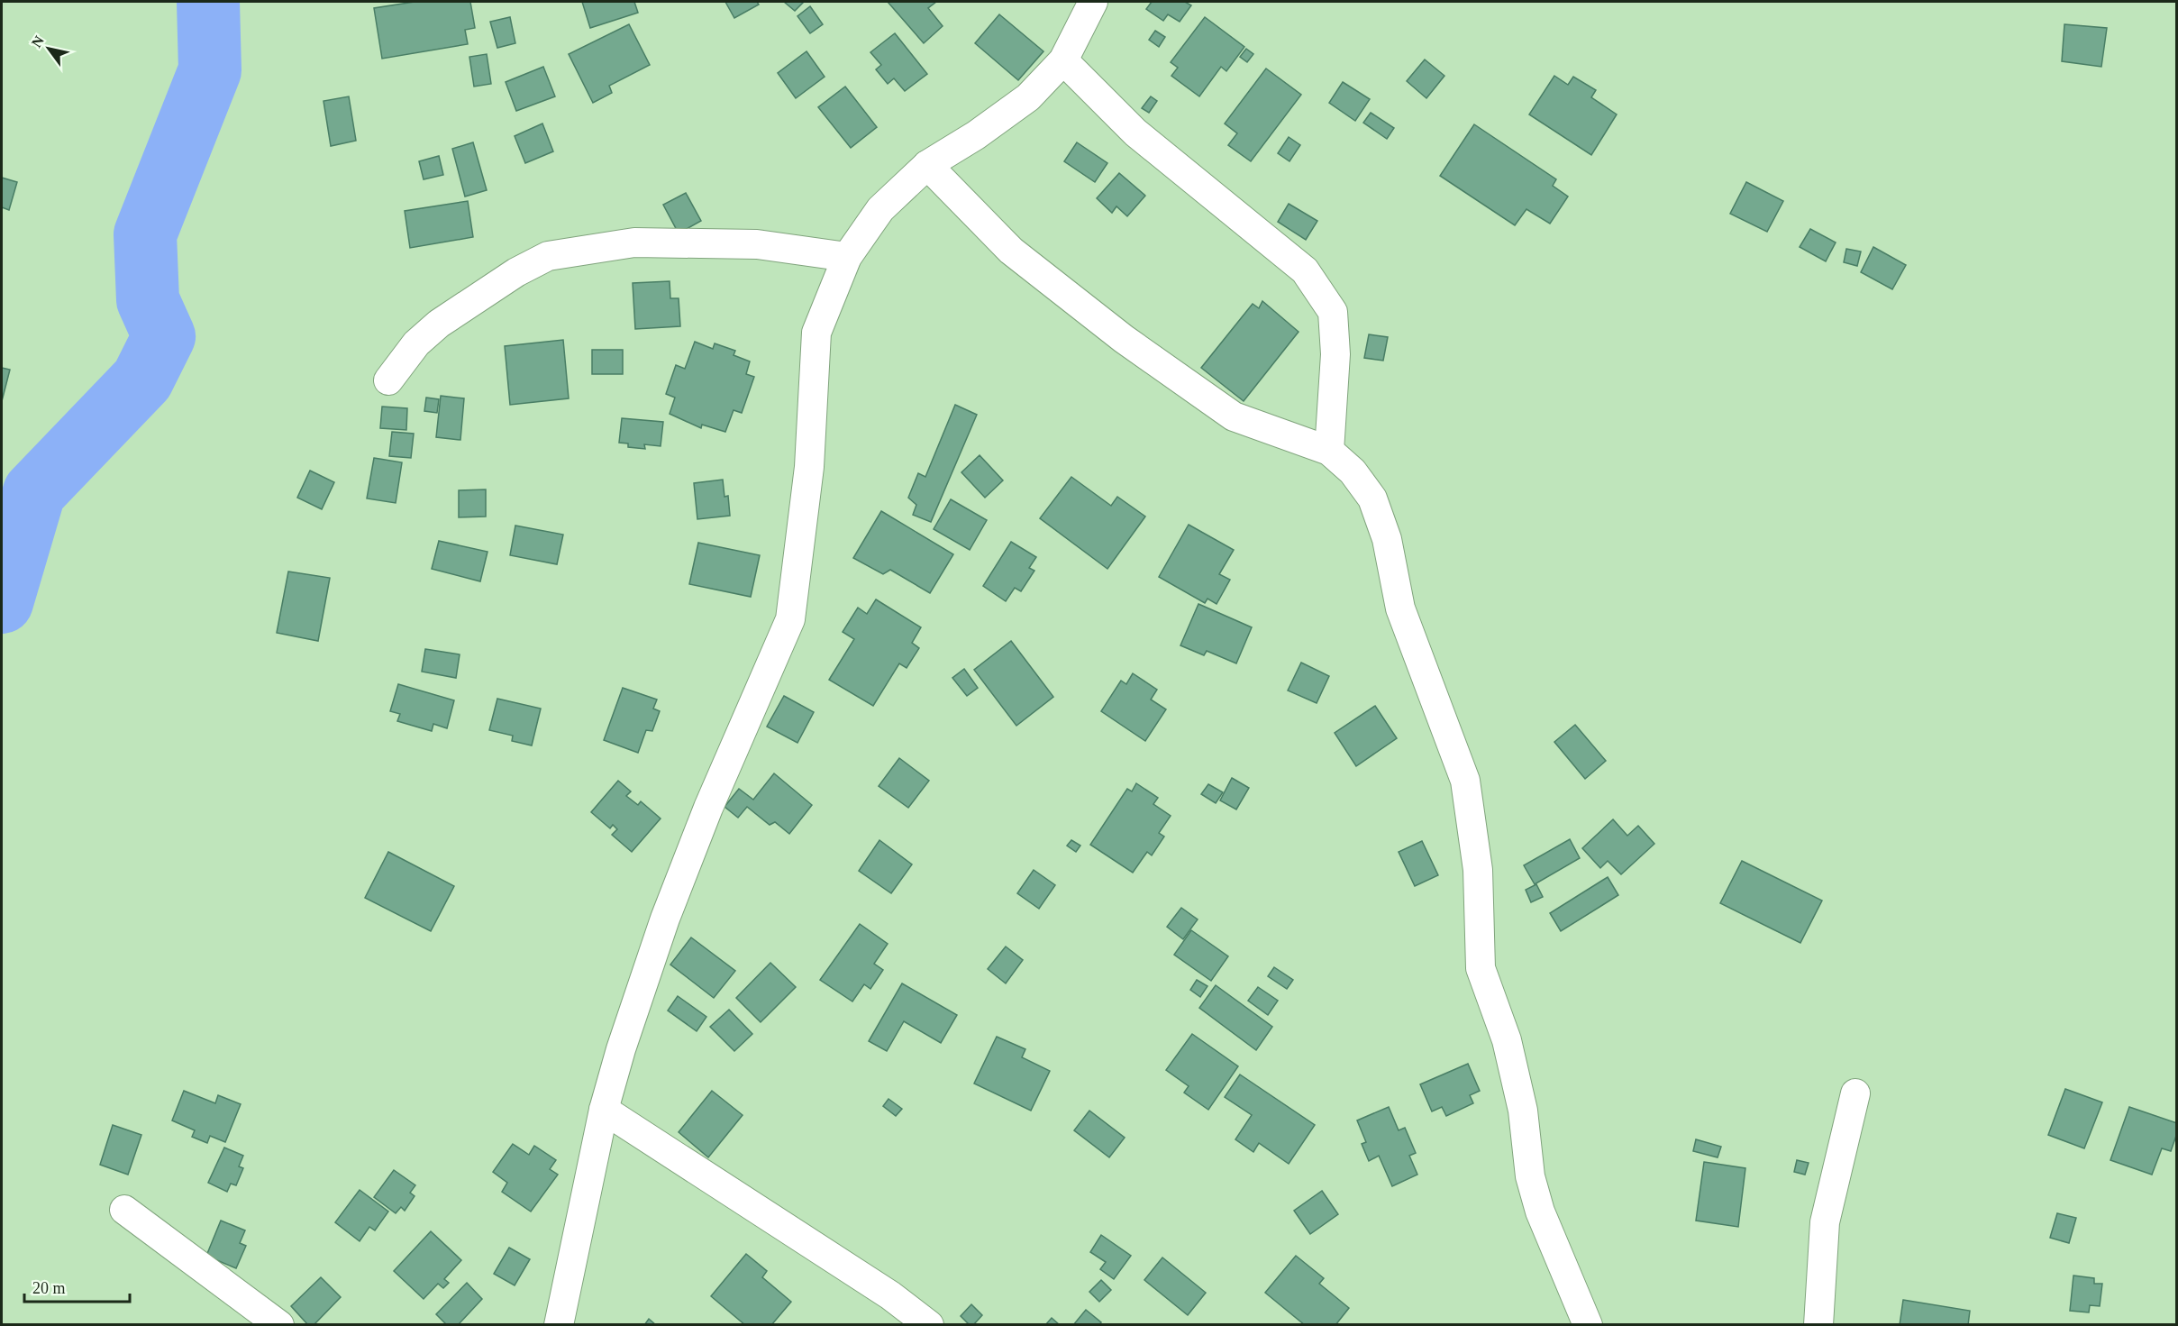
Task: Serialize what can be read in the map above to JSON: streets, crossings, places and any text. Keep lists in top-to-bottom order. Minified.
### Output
{"scale_bar":"20 m","north":"top left"}
